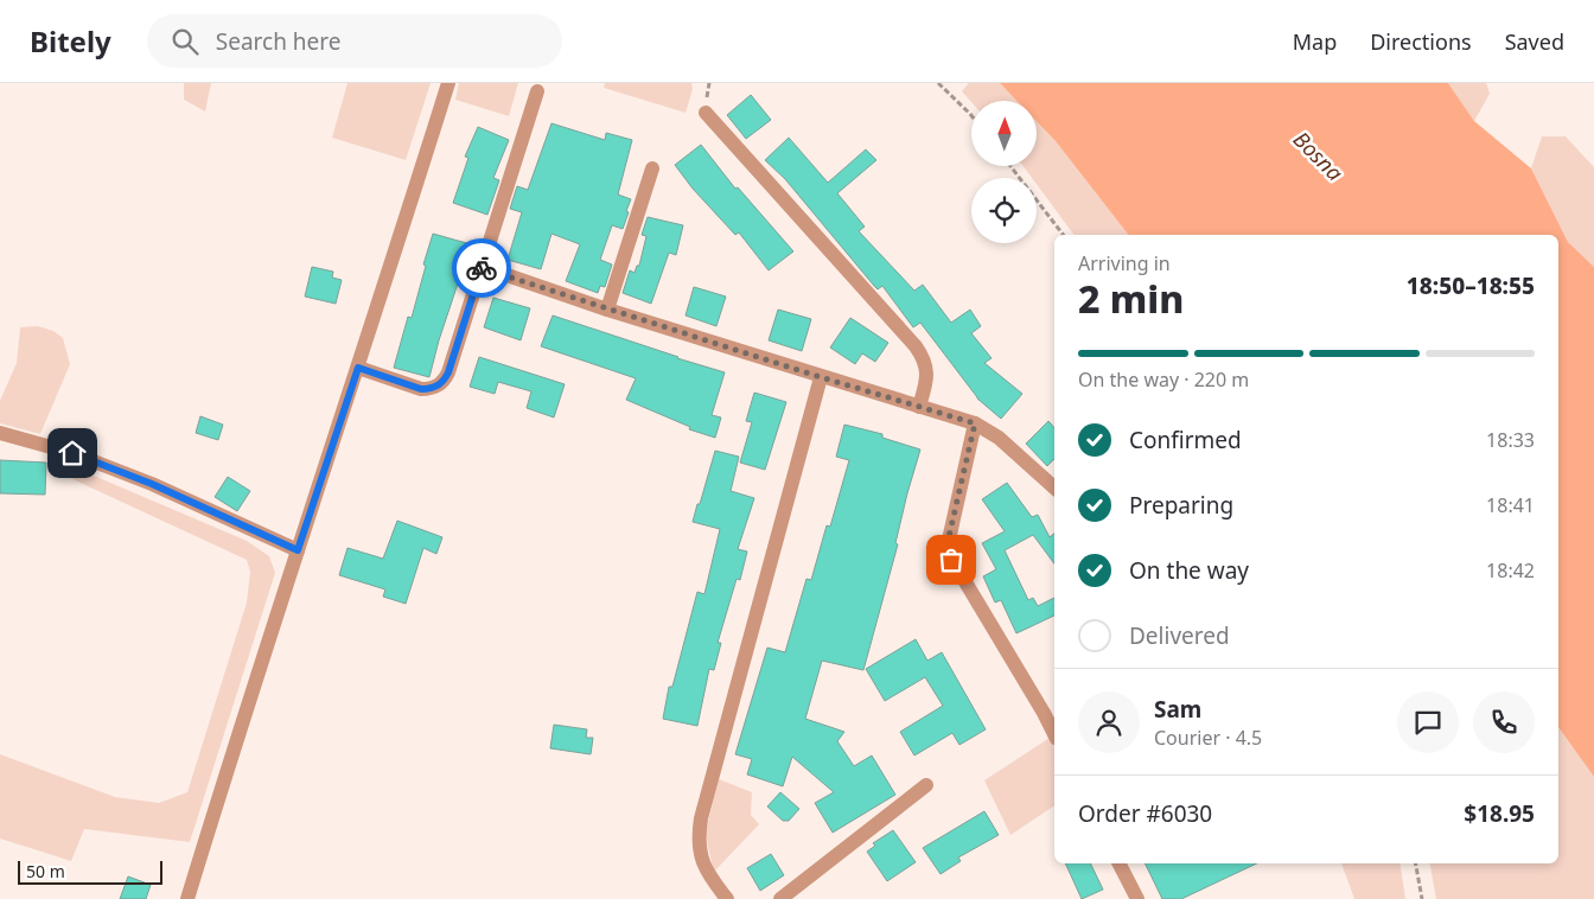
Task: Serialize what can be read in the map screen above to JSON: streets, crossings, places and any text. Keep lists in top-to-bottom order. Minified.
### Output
{"water":["Bosna"],"scale_bar":"50 m","north":"top","page":{"header":"Bitely","search":"Search here","nav":["Map","Directions","Saved"],"heading":["2 min","Arriving in","18:50–18:55"],"panel":["Sam","Courier · 4.5","Order #6030","$18.95"],"bar":"On the way · 220 m","list":[["Confirmed","18:33"],["Preparing","18:41"],["On the way","18:42"],"Delivered"],"scale":"50 m"}}
